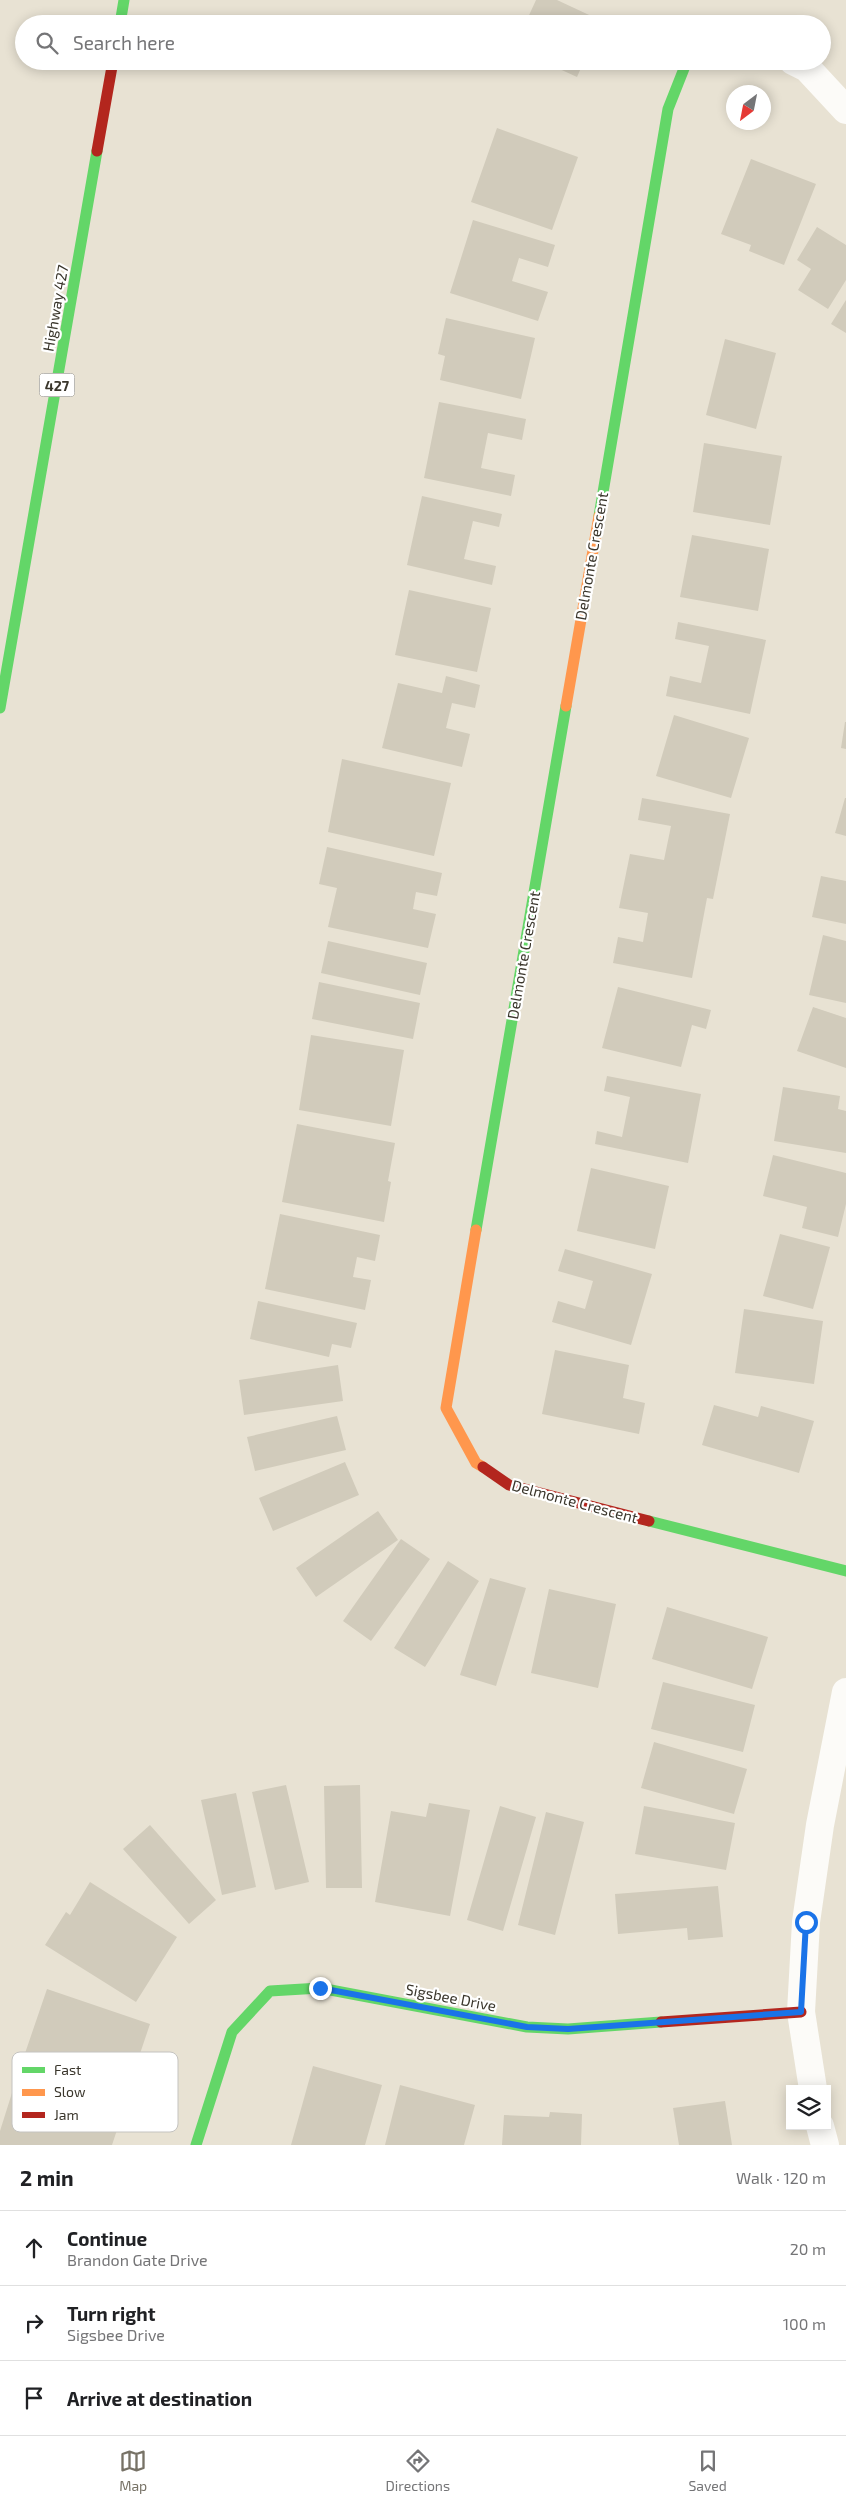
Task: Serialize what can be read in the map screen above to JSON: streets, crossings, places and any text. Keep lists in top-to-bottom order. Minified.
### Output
{"streets":{"main road":["Highway 427","427","Delmonte Crescent","Sigsbee Drive"]},"legend":["Fast","Slow","Jam"],"north":"bottom left","page":{"search":"Search here","heading":["2 min","Walk · 120 m"],"list":[["Continue","Brandon Gate Drive","20 m"],["Turn right","Sigsbee Drive","100 m"],"Arrive at destination"],"nav":["Map","Directions","Saved"]}}
